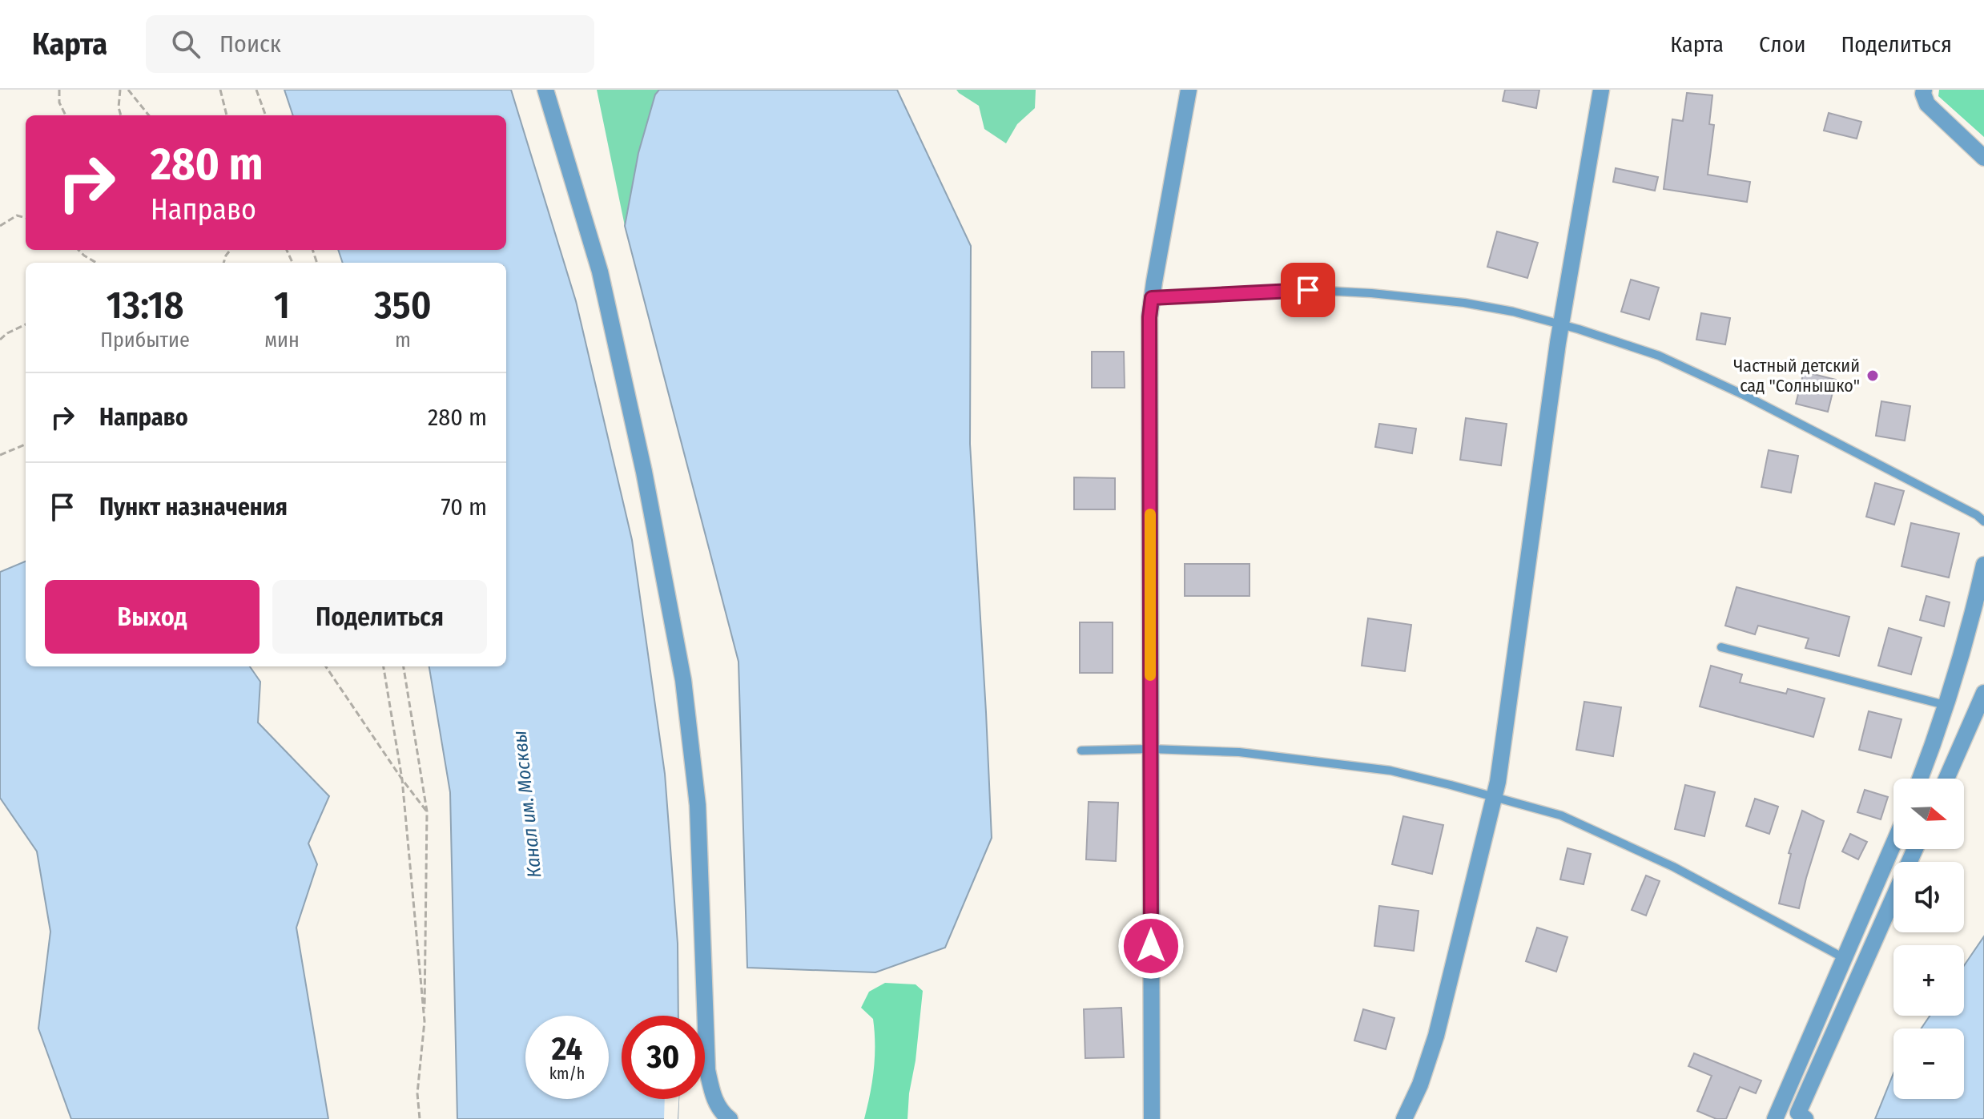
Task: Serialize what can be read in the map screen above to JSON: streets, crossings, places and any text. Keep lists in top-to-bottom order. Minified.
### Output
{"water":["Канал им. Москвы"],"places":["Частный детский сад \"Солнышко\""],"north":"right","page":{"header":"Карта","search":"Поиск","nav":["Карта","Слои","Поделиться"],"turn":["280 m","Направо"],"eta":["13:18","Прибытие","1","мин","350","m"],"list":[{"name":"Направо","value":"280 m"},{"name":"Пункт назначения","value":"70 m"}],"buttons":["Выход","Поделиться"],"map_buttons":["+","−"],"speed":"24 km/h","limit":"30"}}
